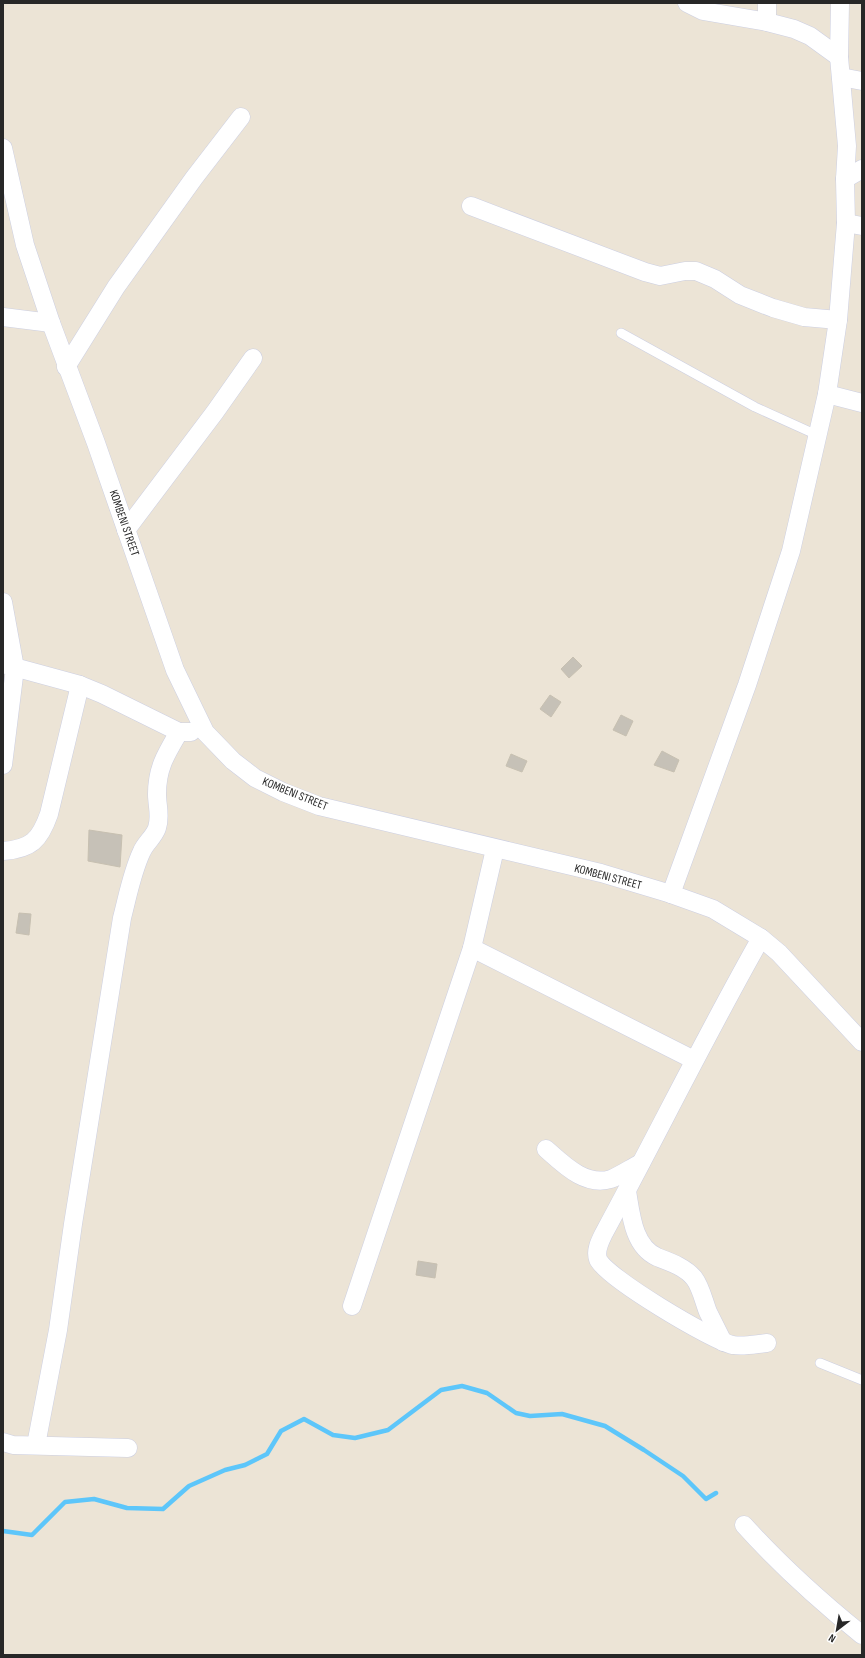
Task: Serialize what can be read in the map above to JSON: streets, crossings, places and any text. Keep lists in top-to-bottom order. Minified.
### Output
{"streets":{"street":["KOMBENI STREET"]},"north":"bottom left"}
